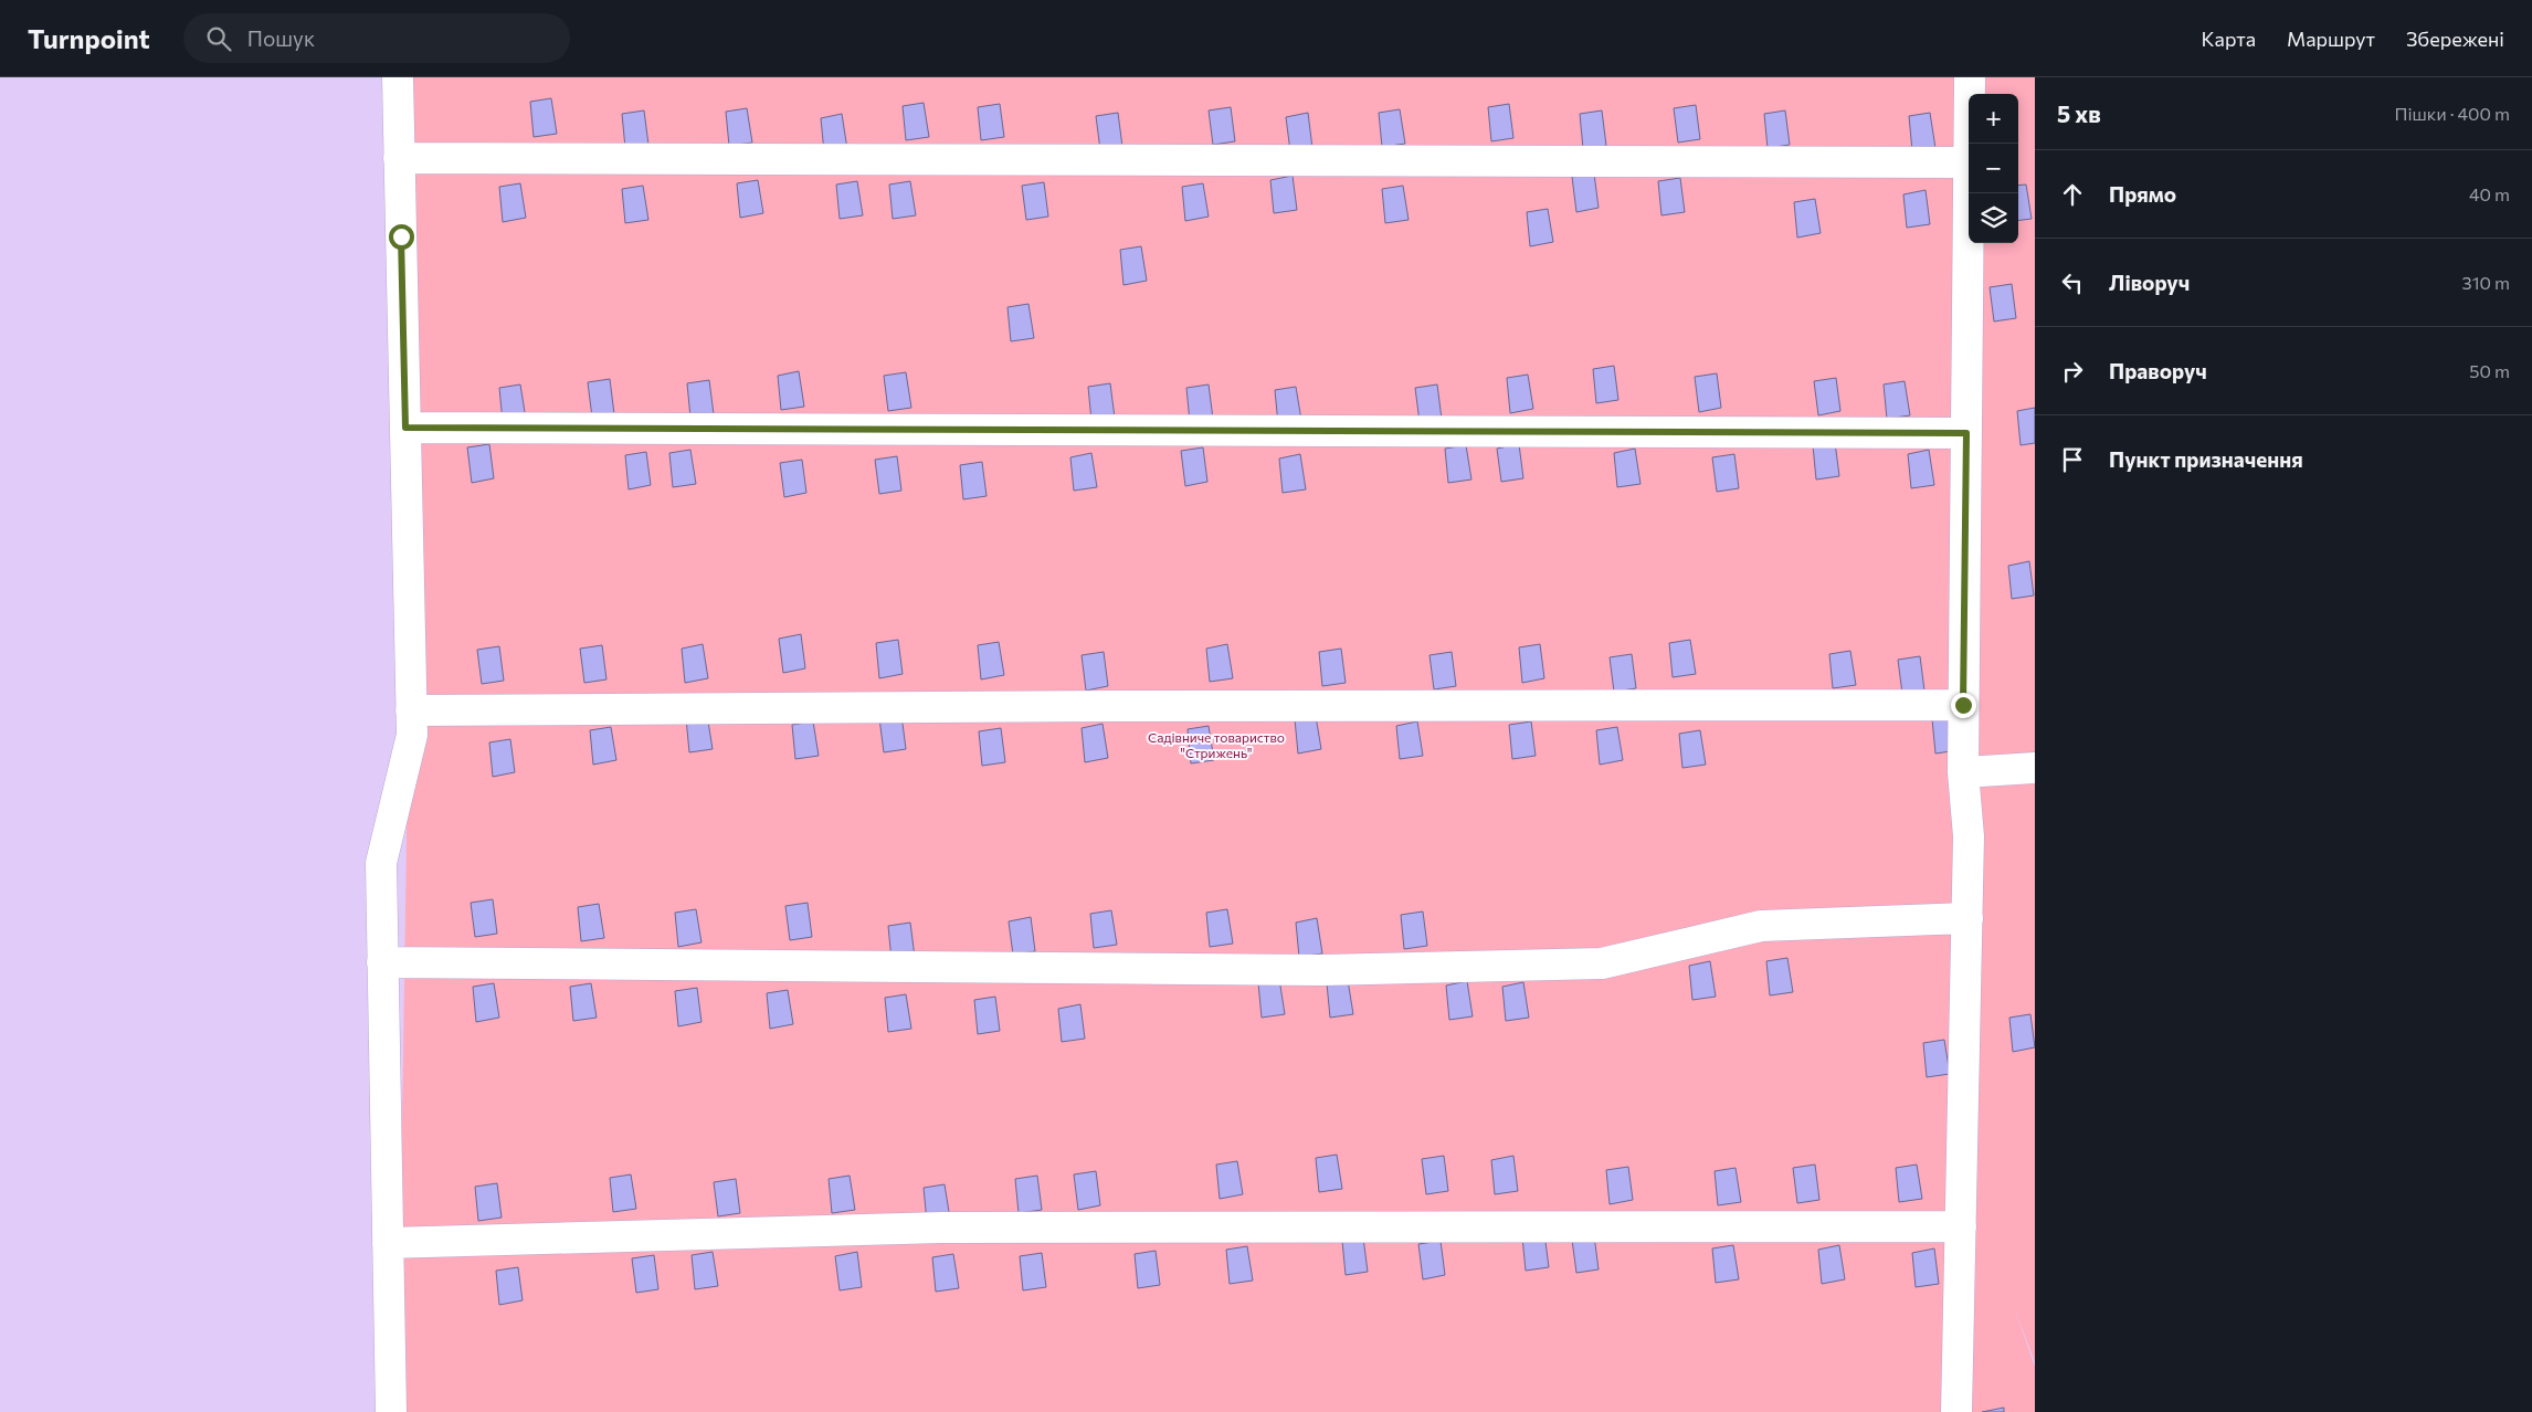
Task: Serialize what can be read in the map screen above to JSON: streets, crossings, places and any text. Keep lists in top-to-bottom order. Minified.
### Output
{"parks":["Садівниче товариство \"Стрижень\""],"page":{"header":"Turnpoint","search":"Пошук","nav":["Карта","Маршрут","Збережені"],"heading":["5 хв","Пішки · 400 m"],"map_buttons":["+","−"],"list":[["Прямо","40 m"],["Ліворуч","310 m"],["Праворуч","50 m"],"Пункт призначення"]}}
